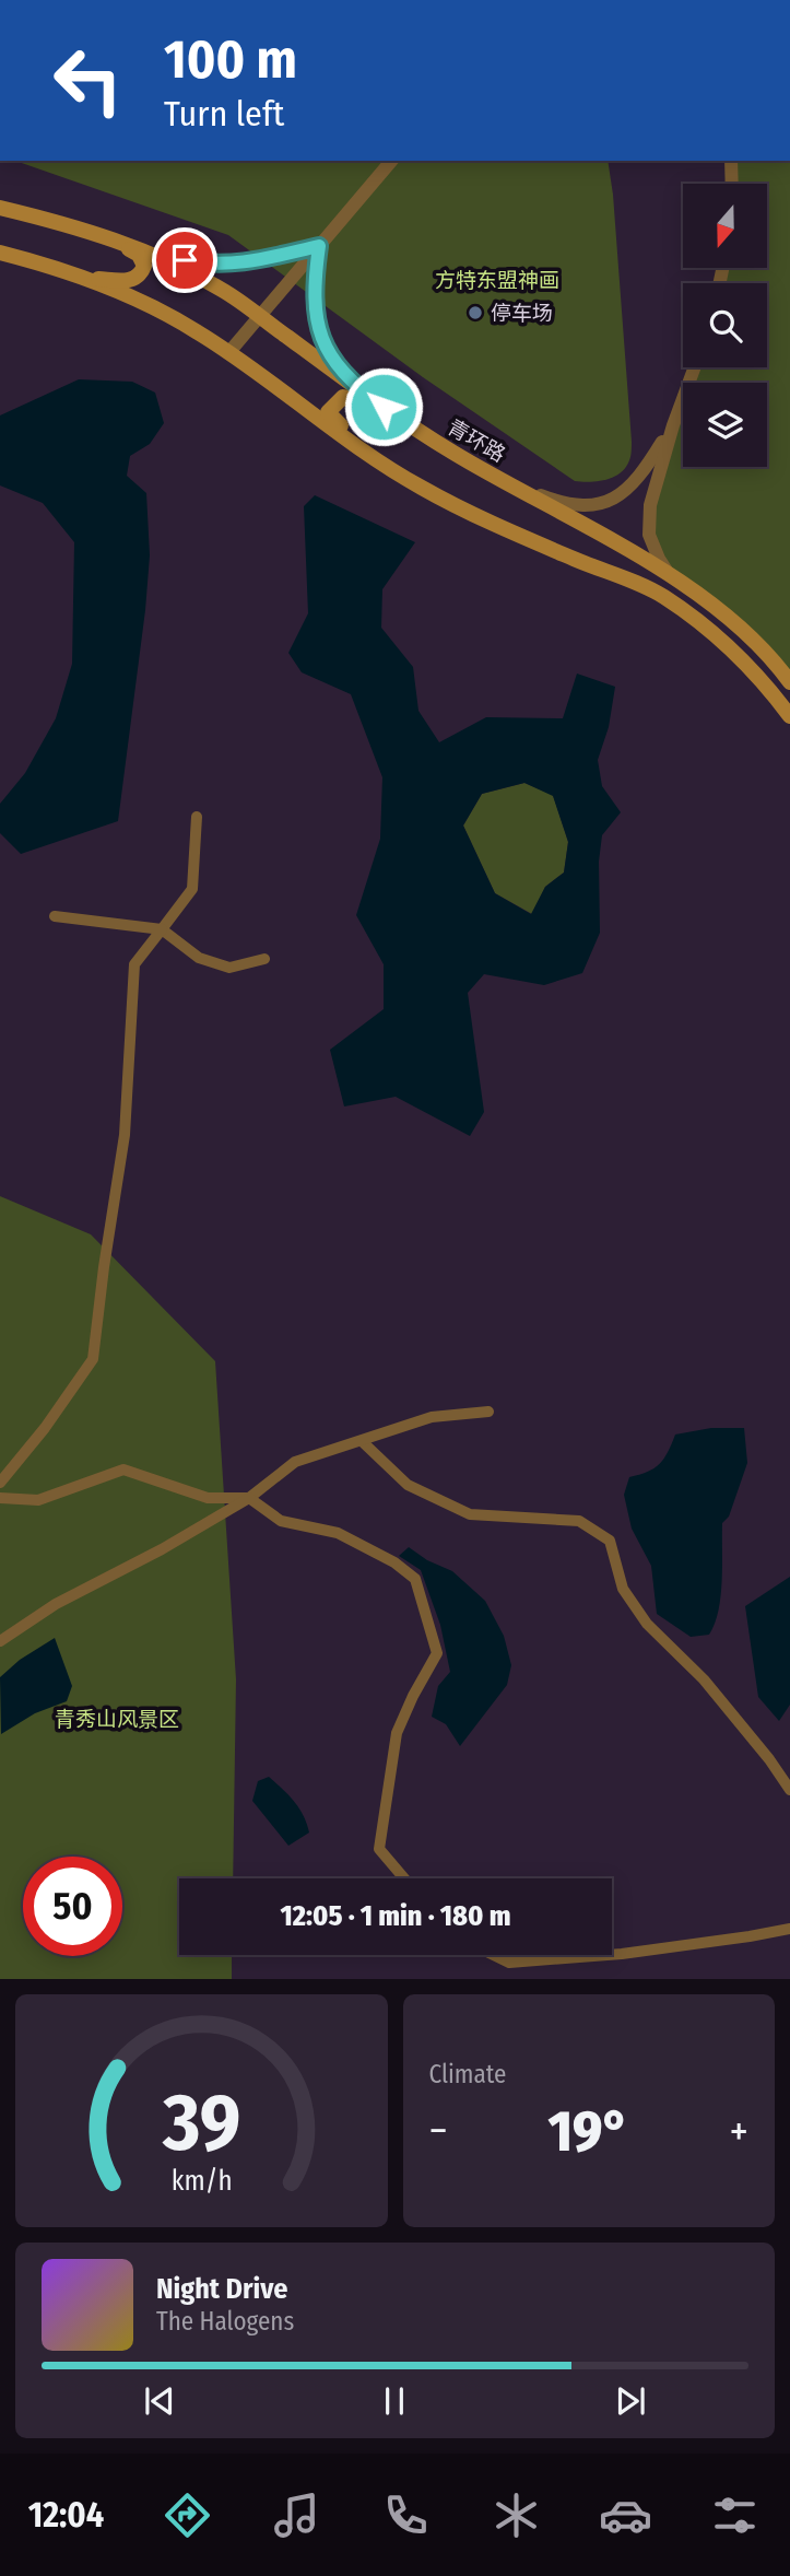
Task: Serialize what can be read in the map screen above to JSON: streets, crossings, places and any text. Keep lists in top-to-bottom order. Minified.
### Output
{"streets":{"main road":["青环路"]},"parks":["方特东盟神画","青秀山风景区"],"places":["停车场"],"north":"bottom","page":{"turn":["100 m","Turn left"],"limit":"50","trip":"12:05 · 1 min · 180 m","tile":"Climate","heat":["−","19°","+"],"song":["Night Drive","The Halogens"],"tabs":"12:04","gauge":["39","km/h"]}}
